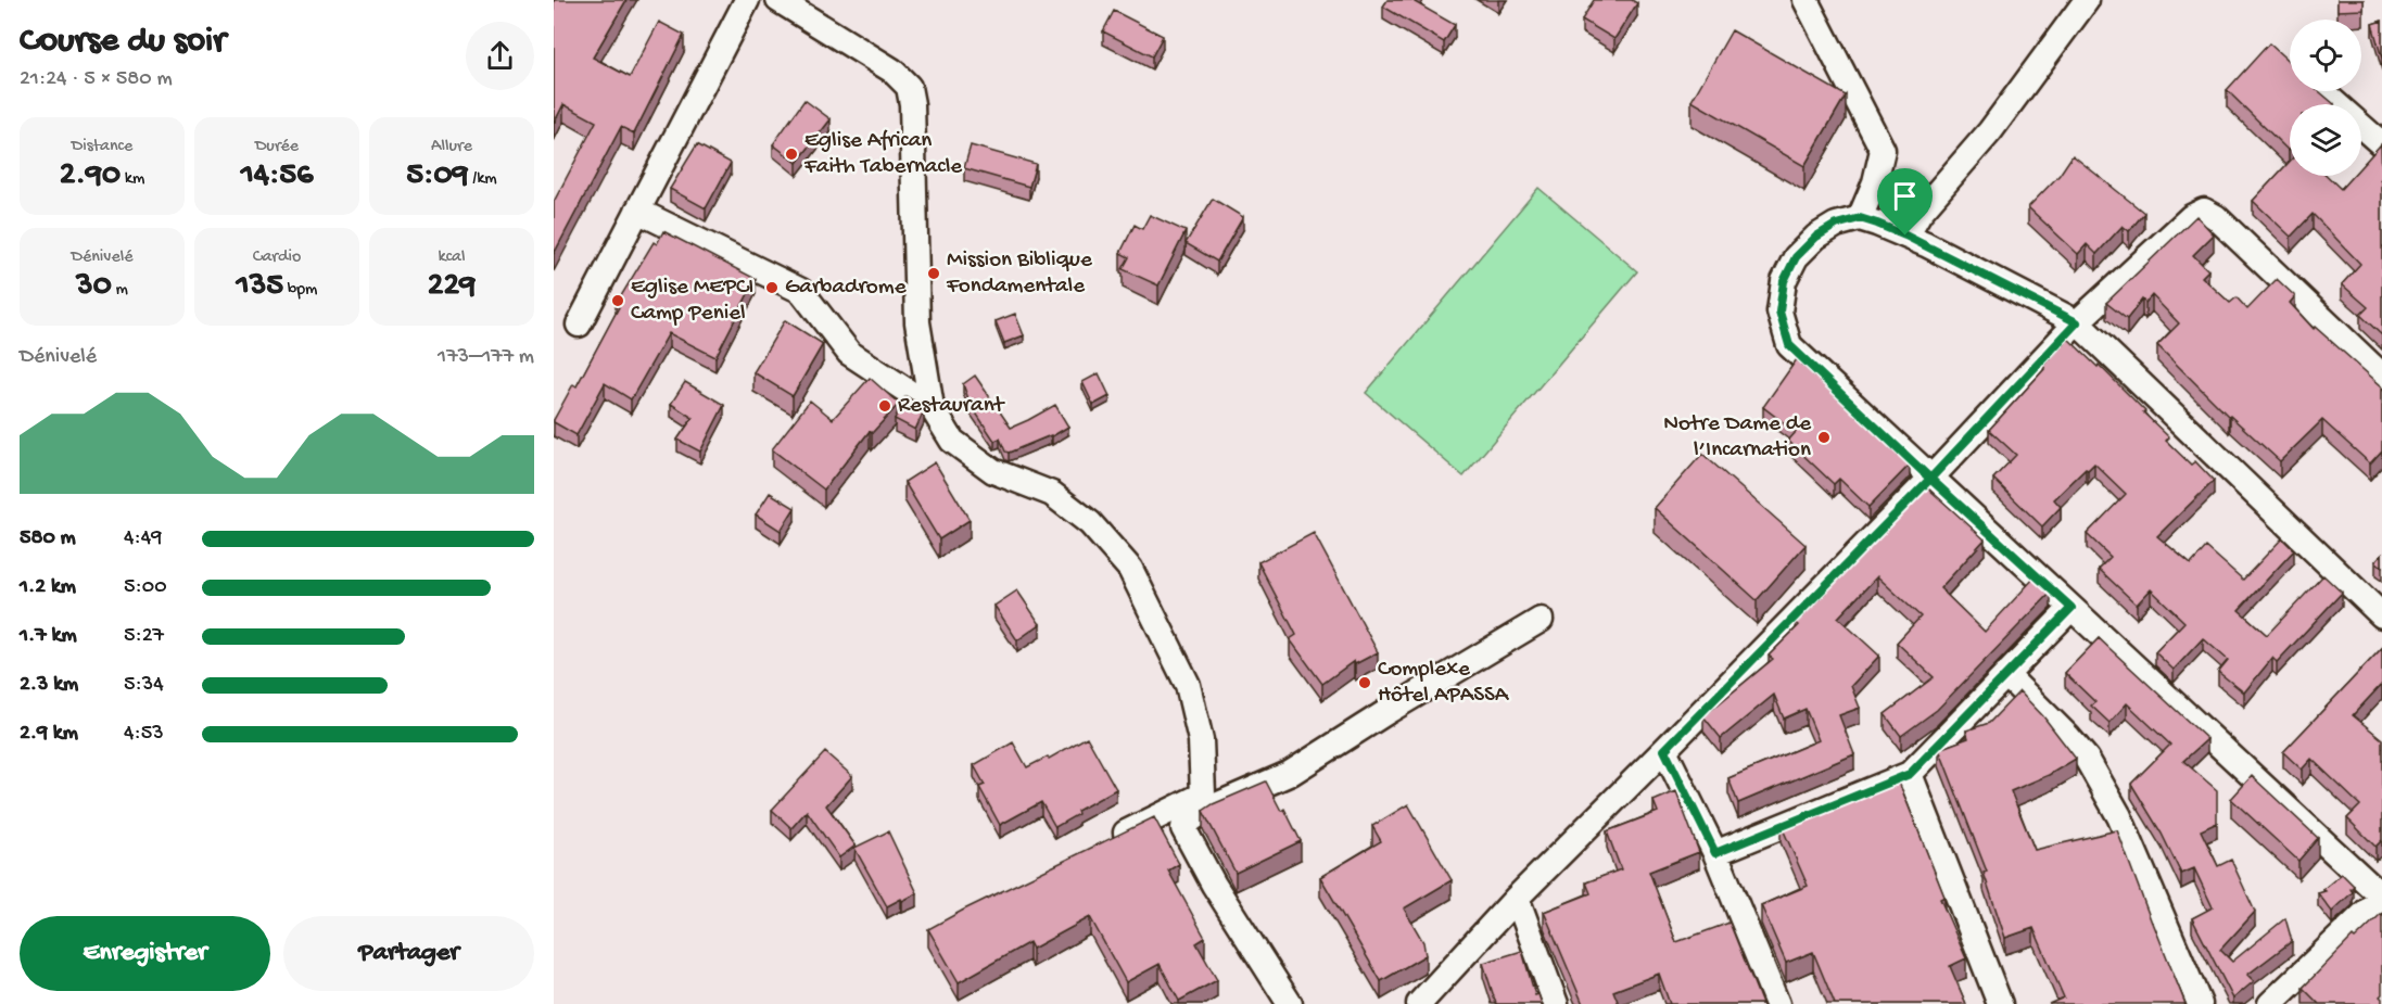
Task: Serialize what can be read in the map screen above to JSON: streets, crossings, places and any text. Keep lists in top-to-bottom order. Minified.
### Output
{"places":["Eglise African Faith Tabernacle","Mission Biblique Fondamentale","Garbadrome","Eglise MEPCI Camp Peniel","Restaurant","Notre Dame de l’Incarnation","Complexe Hôtel APASSA"],"page":{"heading":["Course du soir","21:24 · 5 × 580 m"],"stats":[["Distance","2.90 km"],["Durée","14:56"],["Allure","5:09 /km"],["Dénivelé","30 m"],["Cardio","135 bpm"],["kcal","229"]],"chart":["Dénivelé","173–177 m"],"list":[{"name":"580 m","note":"4:49"},{"name":"1.2 km","note":"5:00"},{"name":"1.7 km","note":"5:27"},{"name":"2.3 km","note":"5:34"},{"name":"2.9 km","note":"4:53"}],"buttons":["Enregistrer","Partager"]}}
